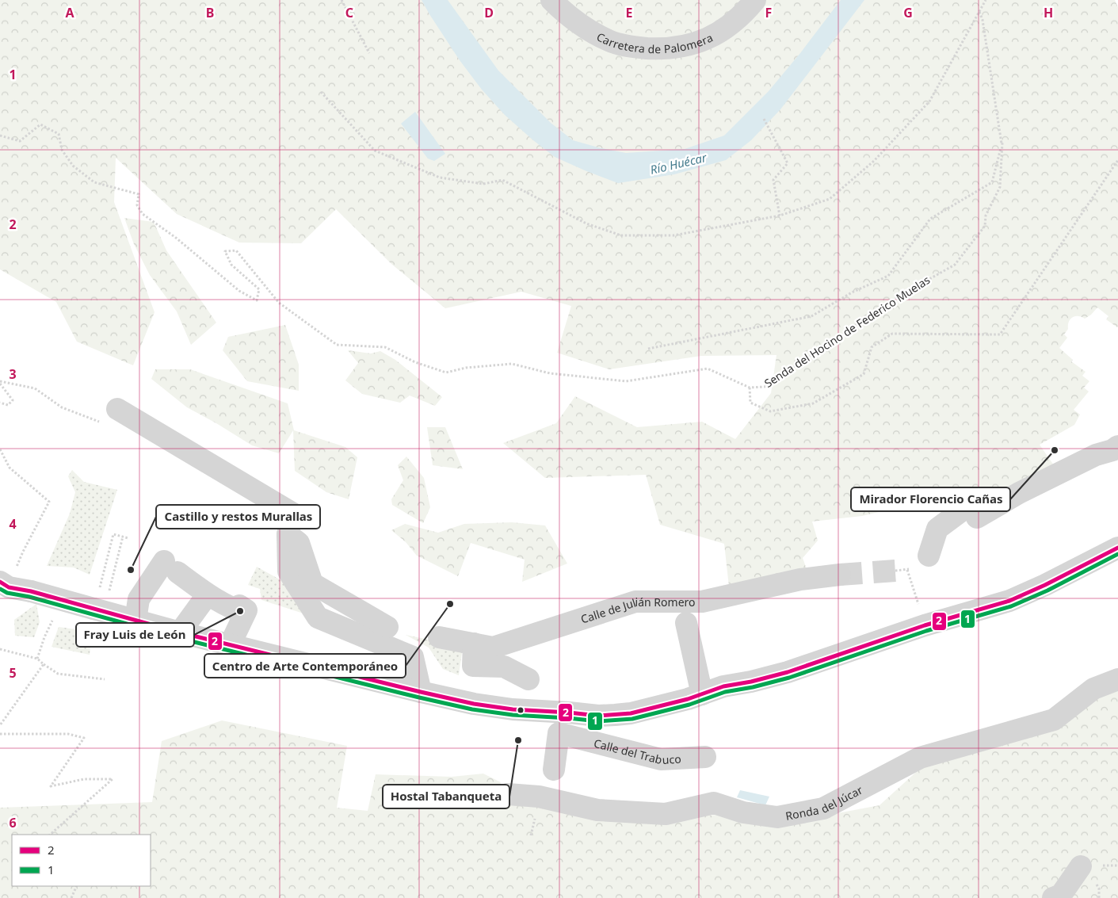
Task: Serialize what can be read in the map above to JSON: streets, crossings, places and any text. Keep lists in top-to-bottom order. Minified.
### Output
{"streets":{"street":["Carretera de Palomera","Calle de Julián Romero","Calle del Trabuco","Ronda del Júcar"],"path":["Senda del Hocino de Federico Muelas"]},"water":["Río Huécar"],"places":["Mirador Florencio Cañas","Castillo y restos Murallas","Centro de Arte Contemporáneo","Fray Luis de León","Hostal Tabanqueta"],"lines":["transit line 2","transit line 1"],"legend":["2","1"],"grid":{"columns":["A","B","C","D","E","F","G","H"],"rows":["1","2","3","4","5","6"]}}
